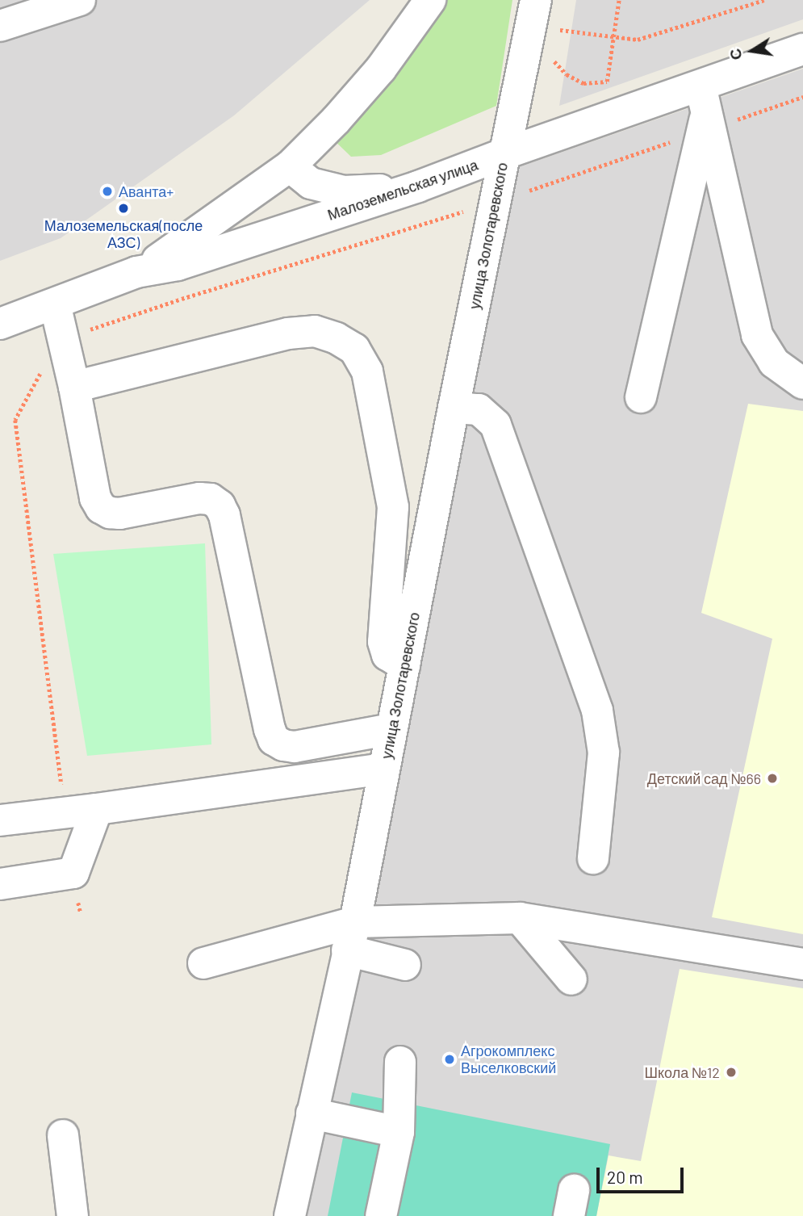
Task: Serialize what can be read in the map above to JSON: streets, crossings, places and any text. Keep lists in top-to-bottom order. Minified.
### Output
{"streets":{"street":["Малоземельская улица","улица Золотаревского"]},"crossings":[["Малоземельская улица","улица Золотаревского"]],"places":["Аванта+","Малоземельская(после АЗС)","Детский сад №66","Агрокомплекс Выселковский","Школа №12"],"scale_bar":"20 m","north":"left"}
